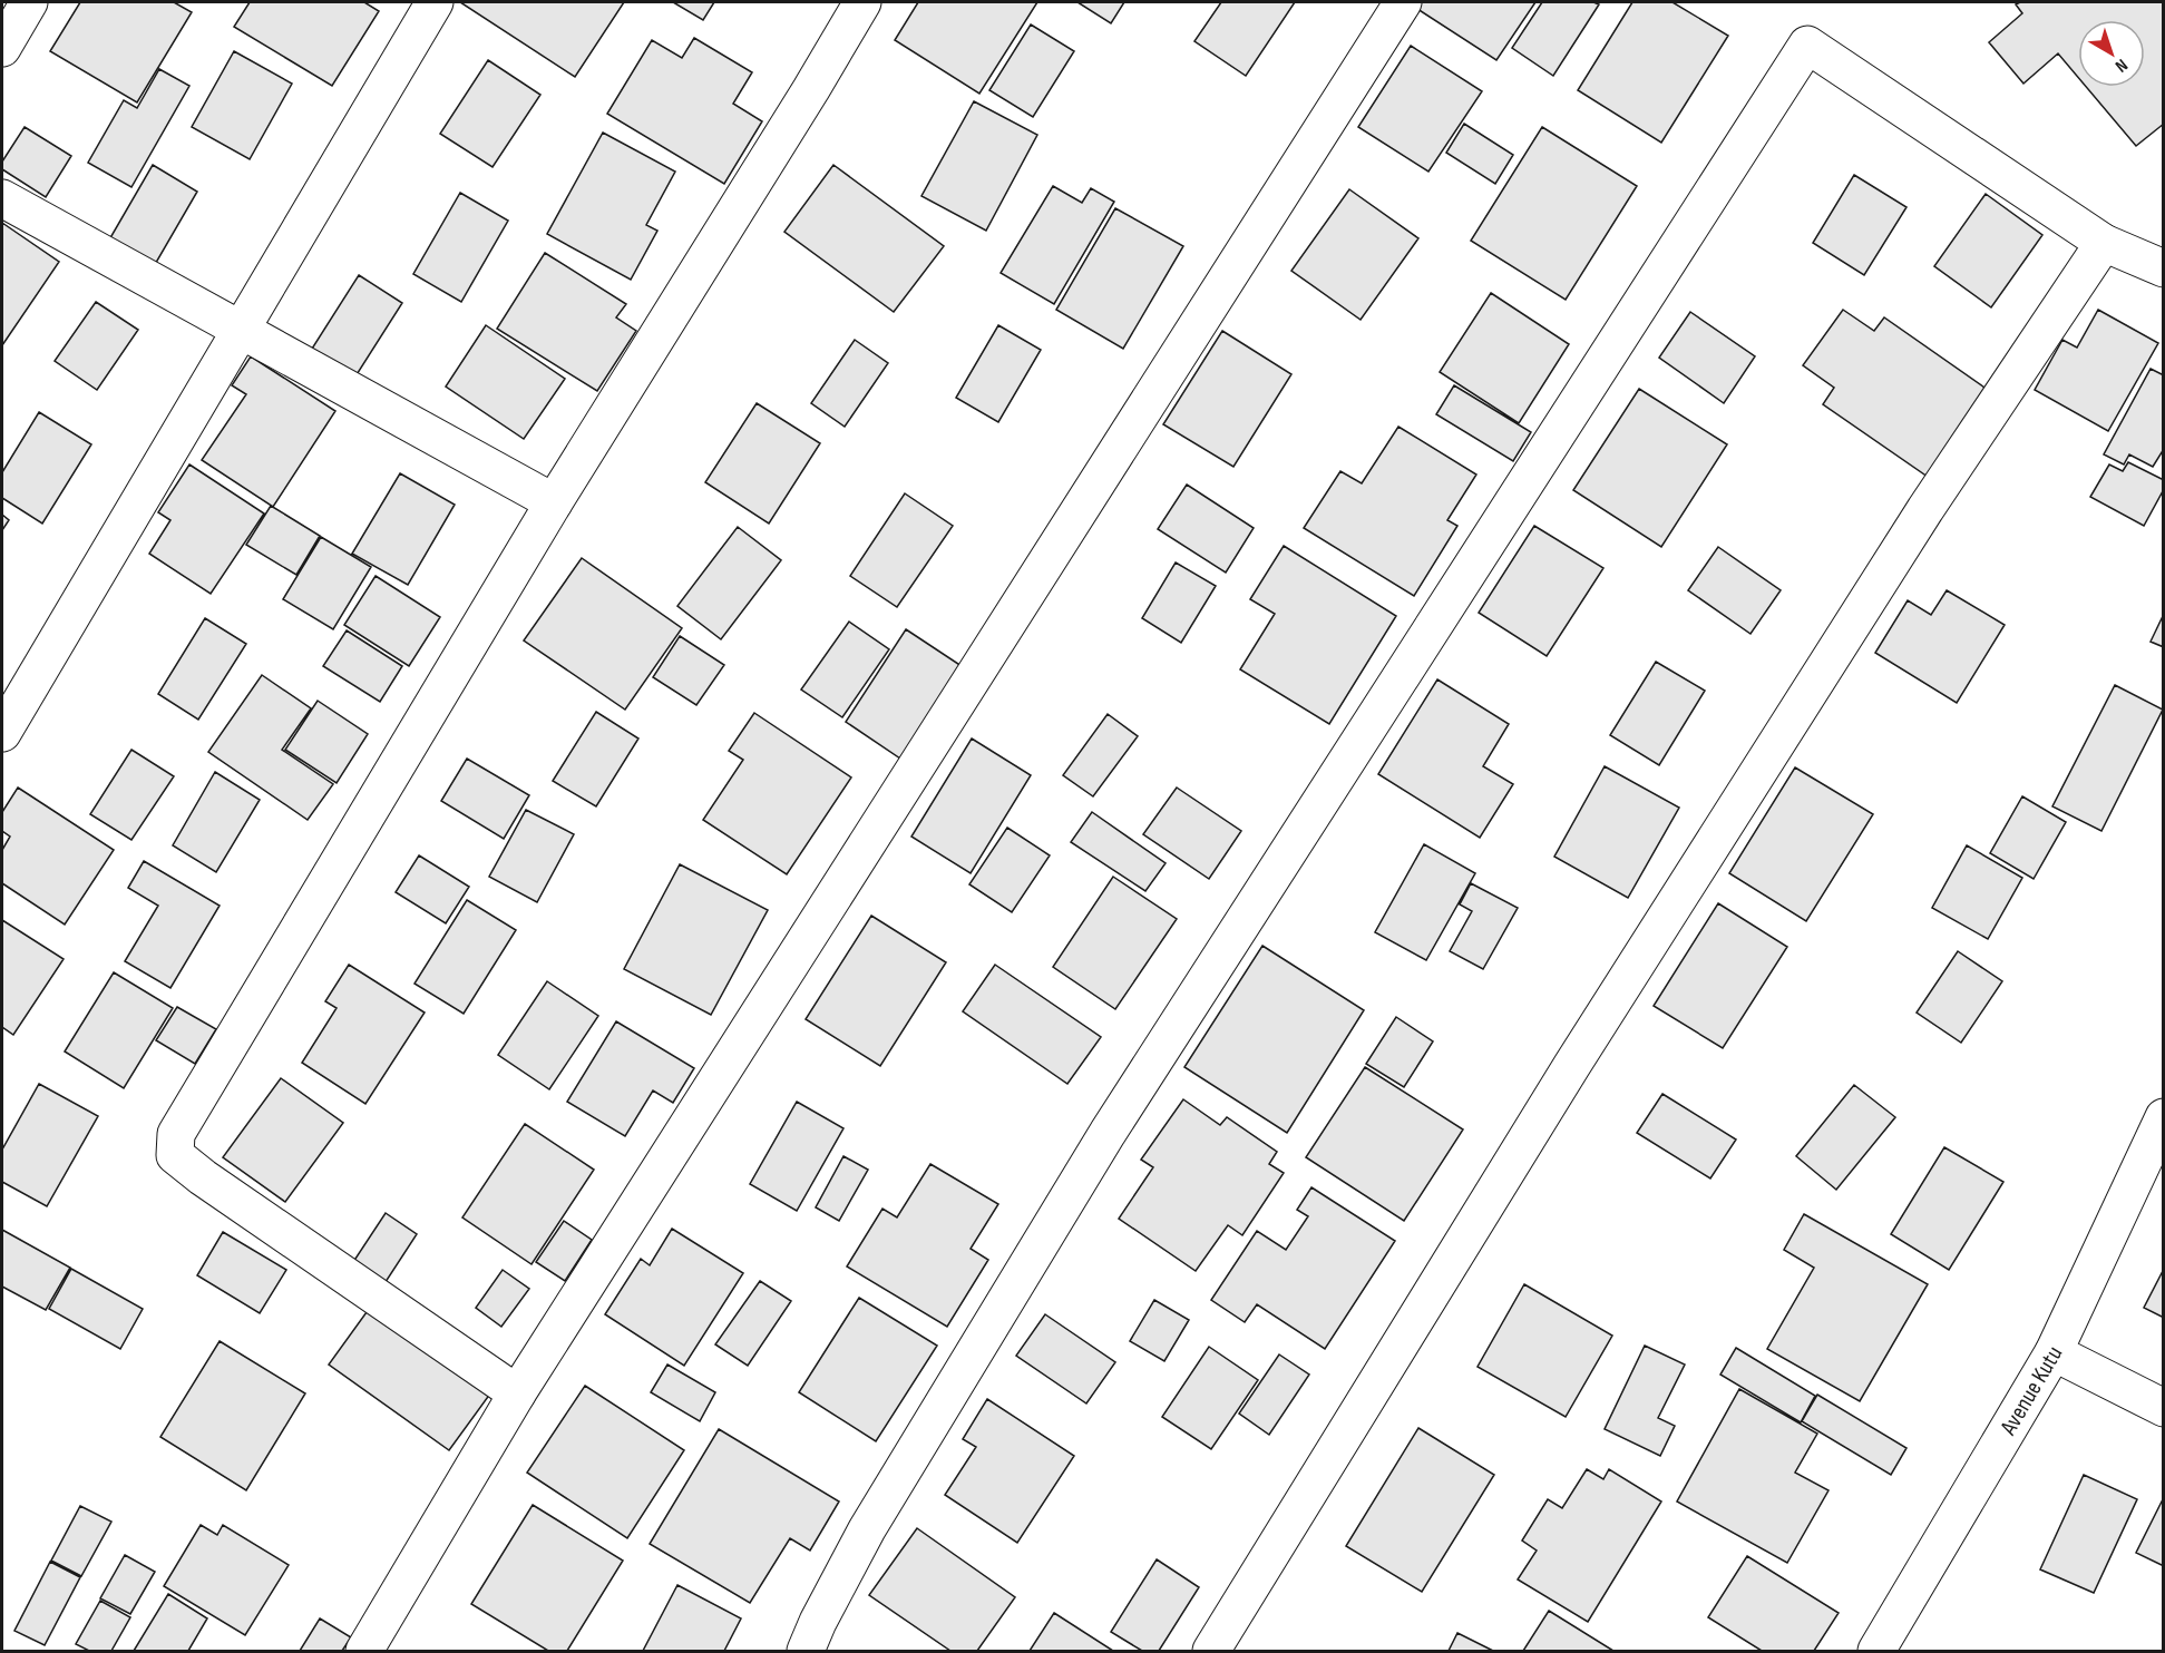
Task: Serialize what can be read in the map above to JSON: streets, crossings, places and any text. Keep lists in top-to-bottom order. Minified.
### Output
{"streets":{"street":["Avenue Kutu"]},"north":"bottom right"}
